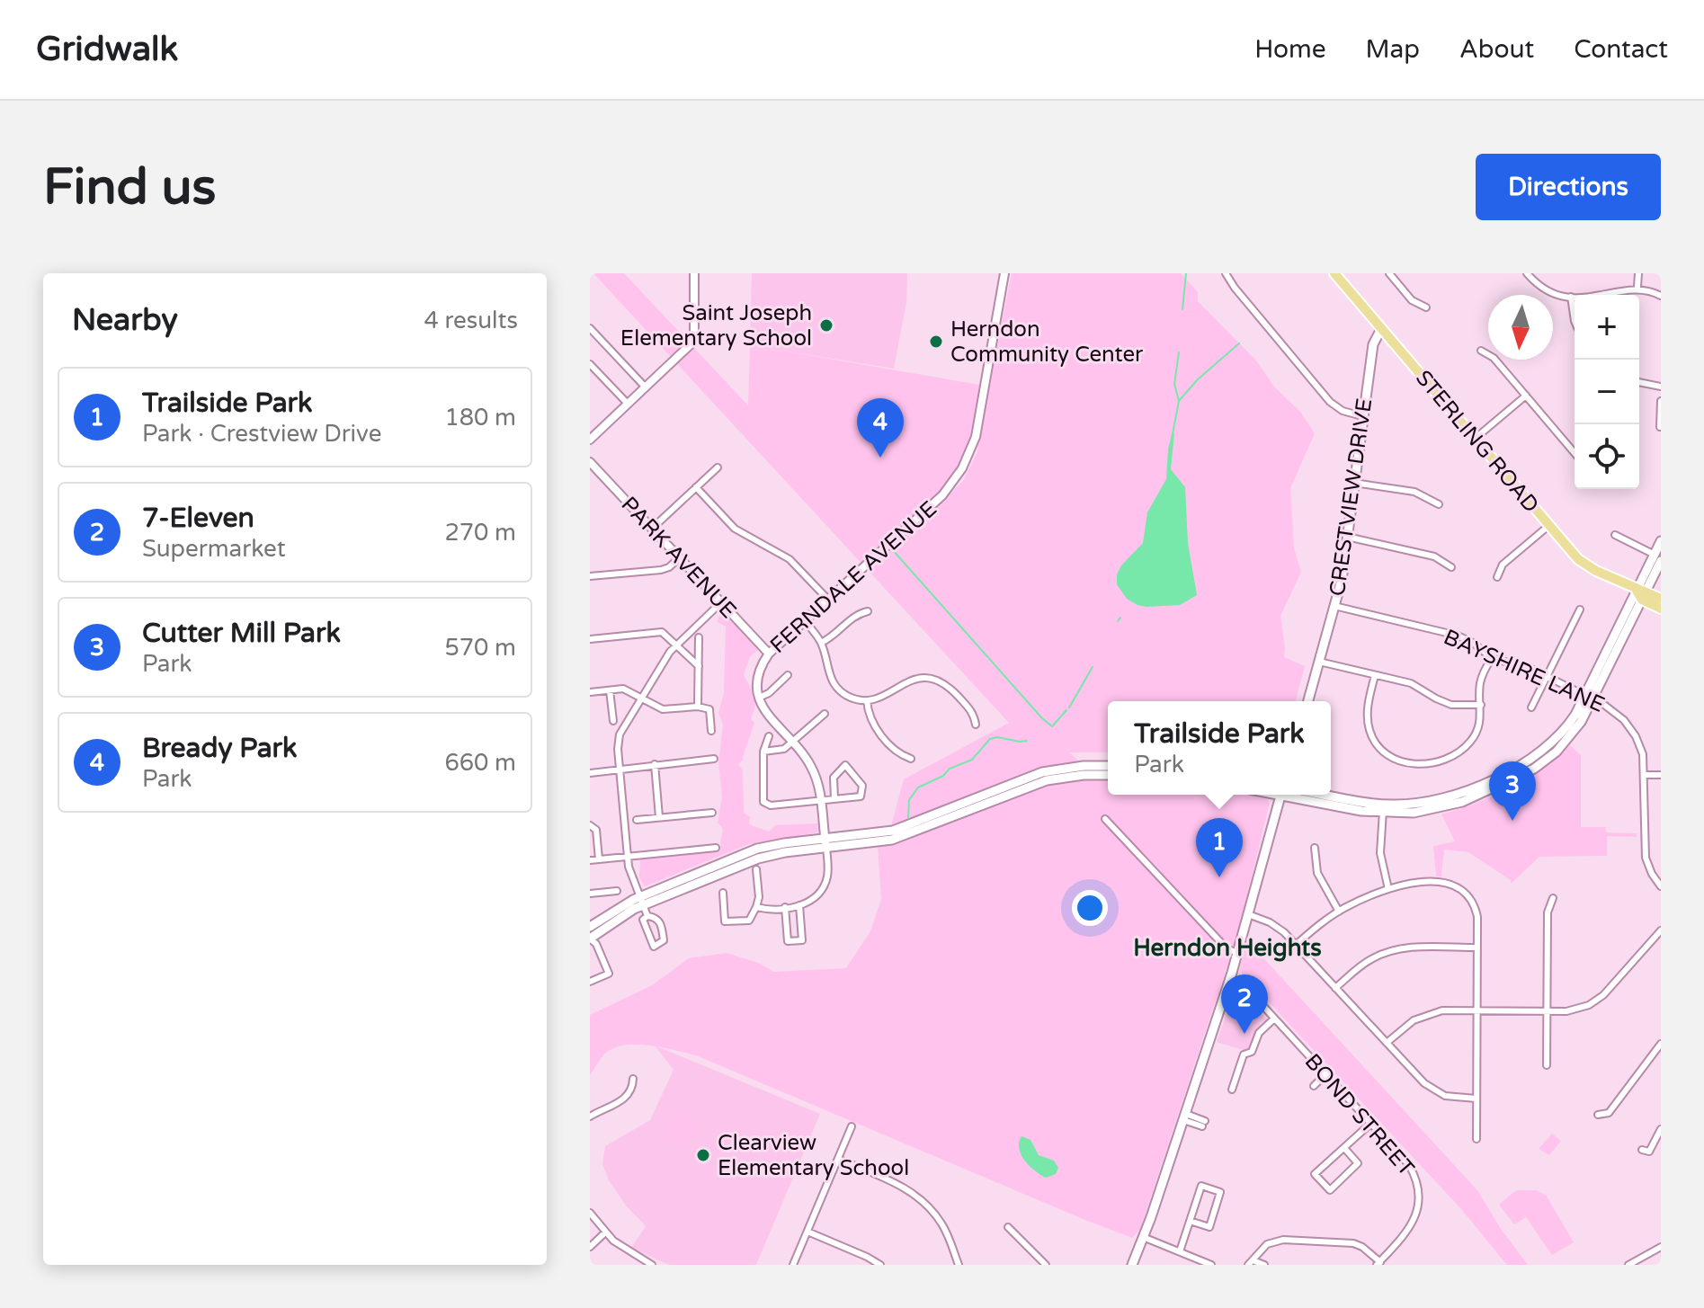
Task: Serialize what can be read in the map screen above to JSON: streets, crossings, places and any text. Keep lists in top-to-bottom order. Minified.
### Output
{"streets":{"main road":["STERLING ROAD","CRESTVIEW DRIVE"],"street":["PARK AVENUE","FERNDALE AVENUE","BAYSHIRE LANE","BOND STREET"]},"crossings":[["STERLING ROAD","CRESTVIEW DRIVE"],["CRESTVIEW DRIVE","BAYSHIRE LANE"],["PARK AVENUE","FERNDALE AVENUE"]],"districts":["Herndon Heights"],"places":["Saint Joseph Elementary School","Herndon Community Center","Clearview Elementary School"],"north":"bottom","page":{"header":"Gridwalk","nav":["Home","Map","About","Contact"],"buttons":"Directions","title":"Find us","heading":["Nearby","4 results"],"map_buttons":["+","−"],"list":[{"mark":"1","name":"Trailside Park","note":"Park · Crestview Drive","value":"180 m"},{"mark":"2","name":"7-Eleven","note":"Supermarket","value":"270 m"},{"mark":"3","name":"Cutter Mill Park","note":"Park","value":"570 m"},{"mark":"4","name":"Bready Park","note":"Park","value":"660 m"}],"pins":["4","3","1","2"],"popup":["Trailside Park","Park"]}}
